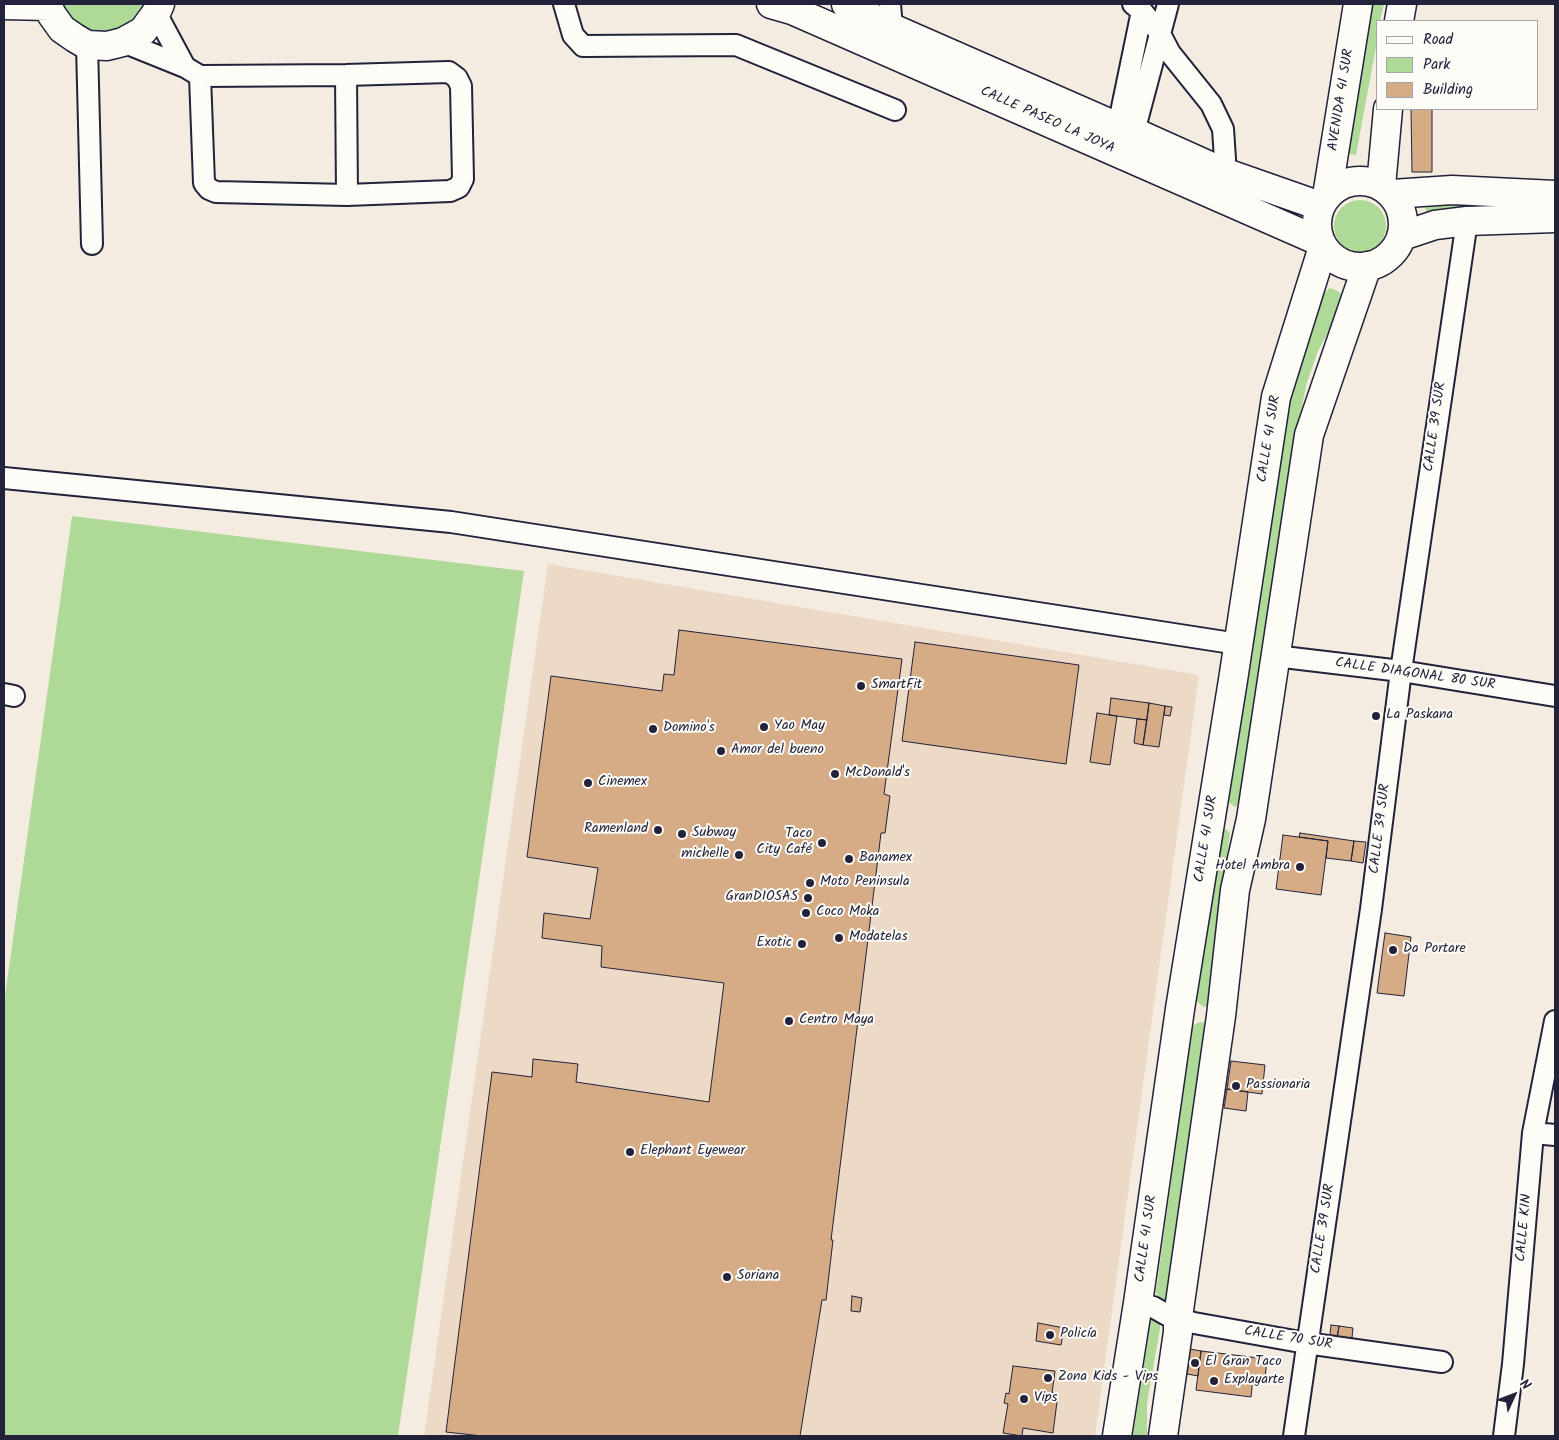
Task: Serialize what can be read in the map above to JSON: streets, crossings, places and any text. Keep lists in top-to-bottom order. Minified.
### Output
{"streets":{"main road":["AVENIDA 41 SUR","CALLE PASEO LA JOYA","CALLE 41 SUR"],"street":["CALLE 39 SUR","CALLE DIAGONAL 80 SUR","CALLE KIN","CALLE 70 SUR"]},"crossings":[["AVENIDA 41 SUR","CALLE PASEO LA JOYA"],["AVENIDA 41 SUR","CALLE 41 SUR"],["CALLE PASEO LA JOYA","CALLE 41 SUR"],["CALLE 39 SUR","CALLE DIAGONAL 80 SUR"],["CALLE 39 SUR","CALLE 70 SUR"],["CALLE 41 SUR","CALLE 70 SUR"]],"places":["SmartFit","La Paskana","Yao May","Domino's","Amor del bueno","McDonald's","Cinemex","Ramenland","Subway","Taco City Café","michelle","Banamex","Hotel Ambra","Moto Peninsula","GranDIOSAS","Coco Moka","Modatelas","Exotic","Da Portare","Centro Maya","Passionaria","Elephant Eyewear","Soriana","Policía","El Gran Taco","Zona Kids - Vips","Explayarte","Vips"],"legend":["Road","Park","Building"],"north":"top right"}
